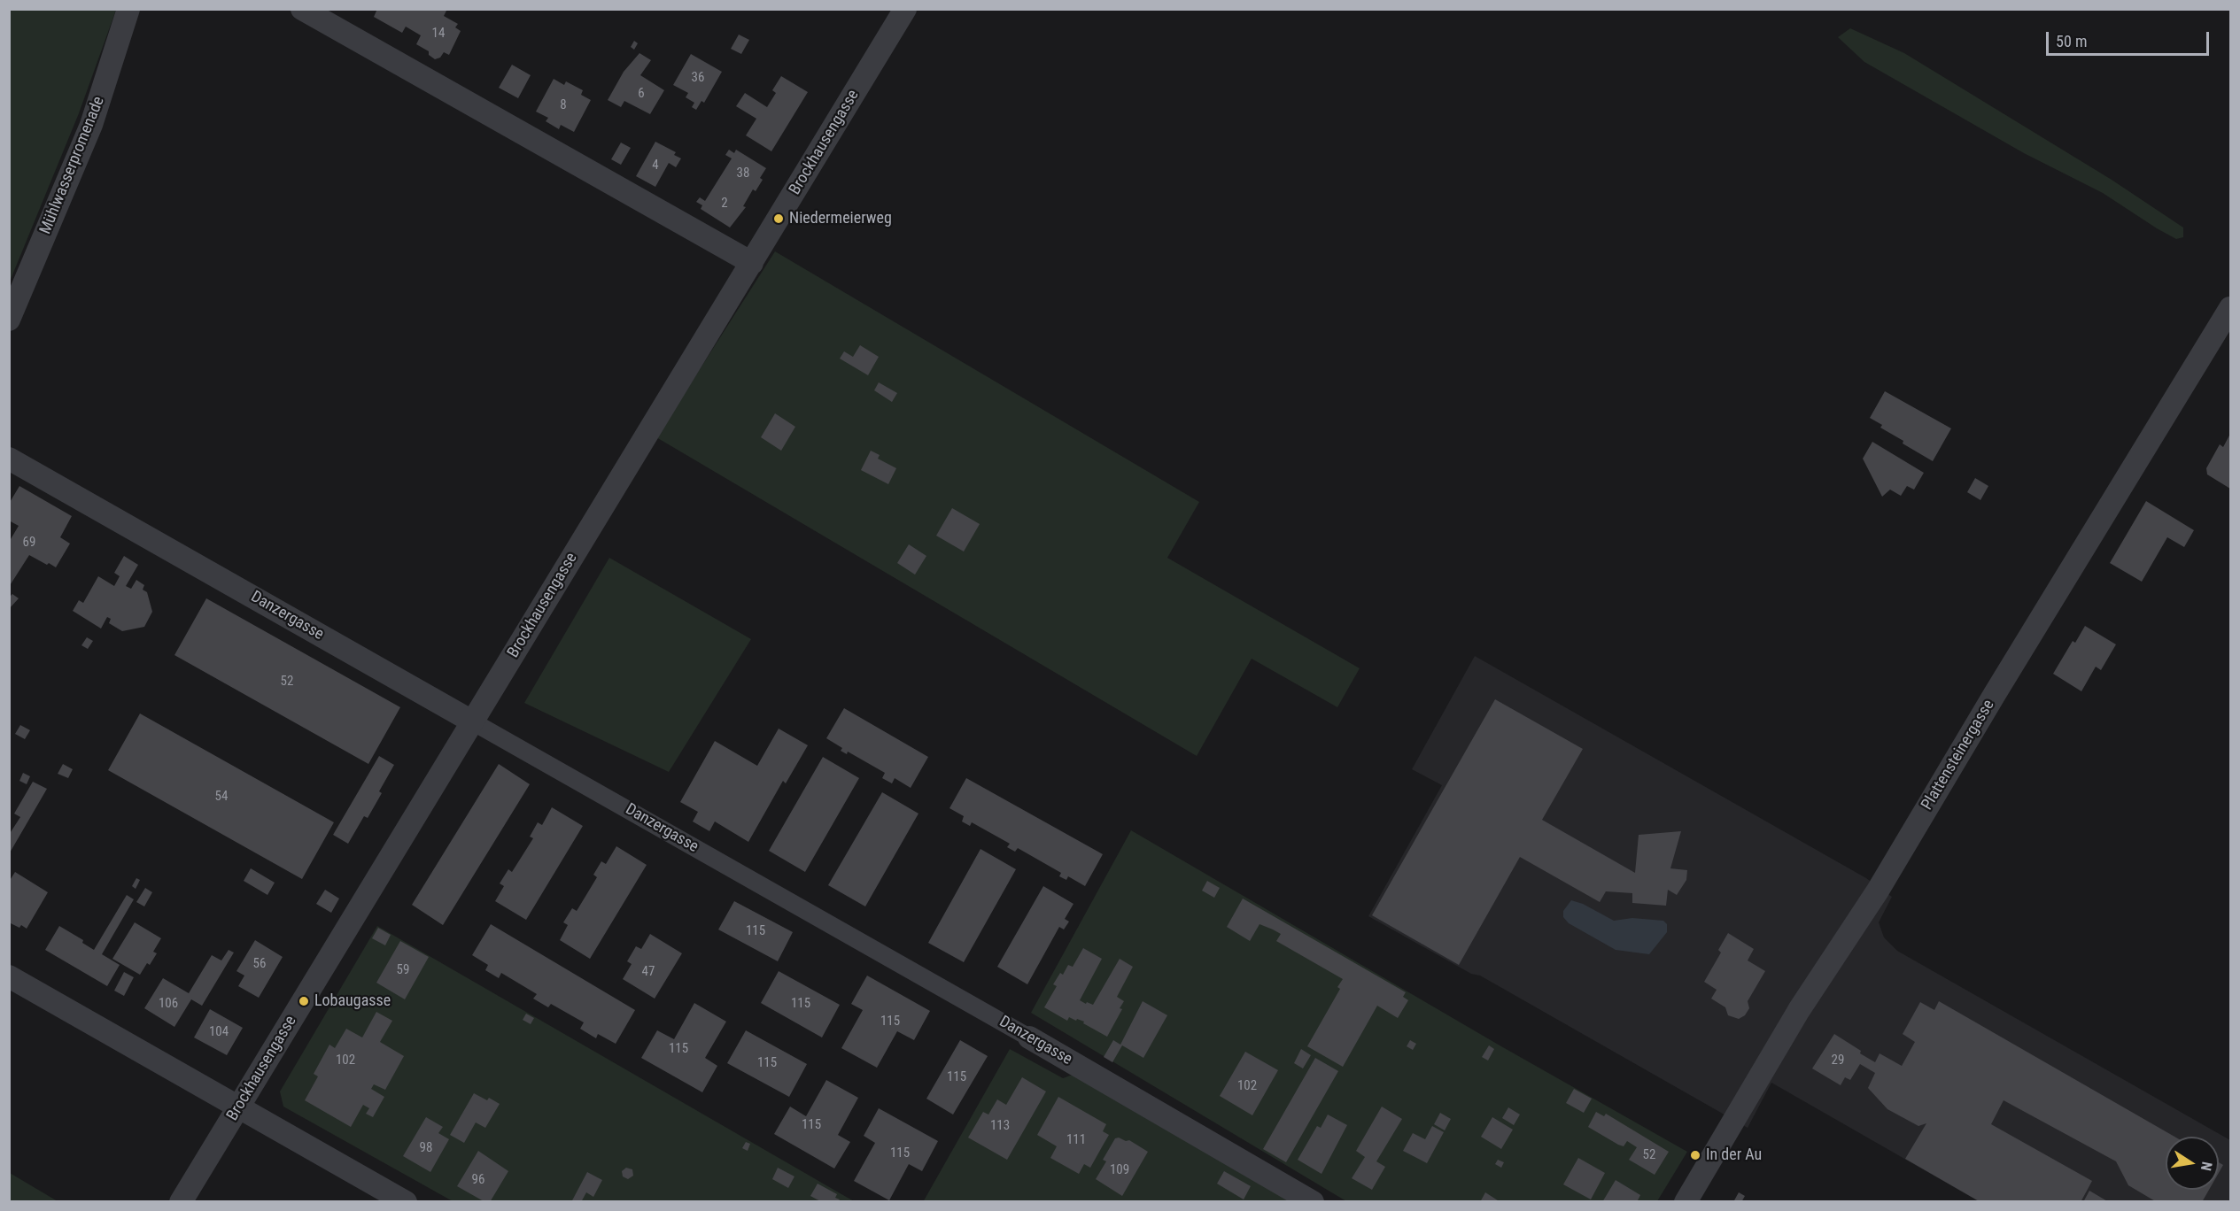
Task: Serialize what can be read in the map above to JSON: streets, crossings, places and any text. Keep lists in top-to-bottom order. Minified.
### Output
{"streets":{"street":["Brockhausengasse","Mühlwasserpromenade","Danzergasse","Plattensteinergasse"]},"crossings":[["Brockhausengasse","Danzergasse"]],"places":["Niedermeierweg","Lobaugasse","In der Au"],"house_numbers":["14","36","6","8","4","38","2","69","52","54","115","56","59","47","106","115","115","104","115","102","29","115","115","102","115","113","111","98","115","52","109","96"],"scale_bar":"50 m","north":"right"}
